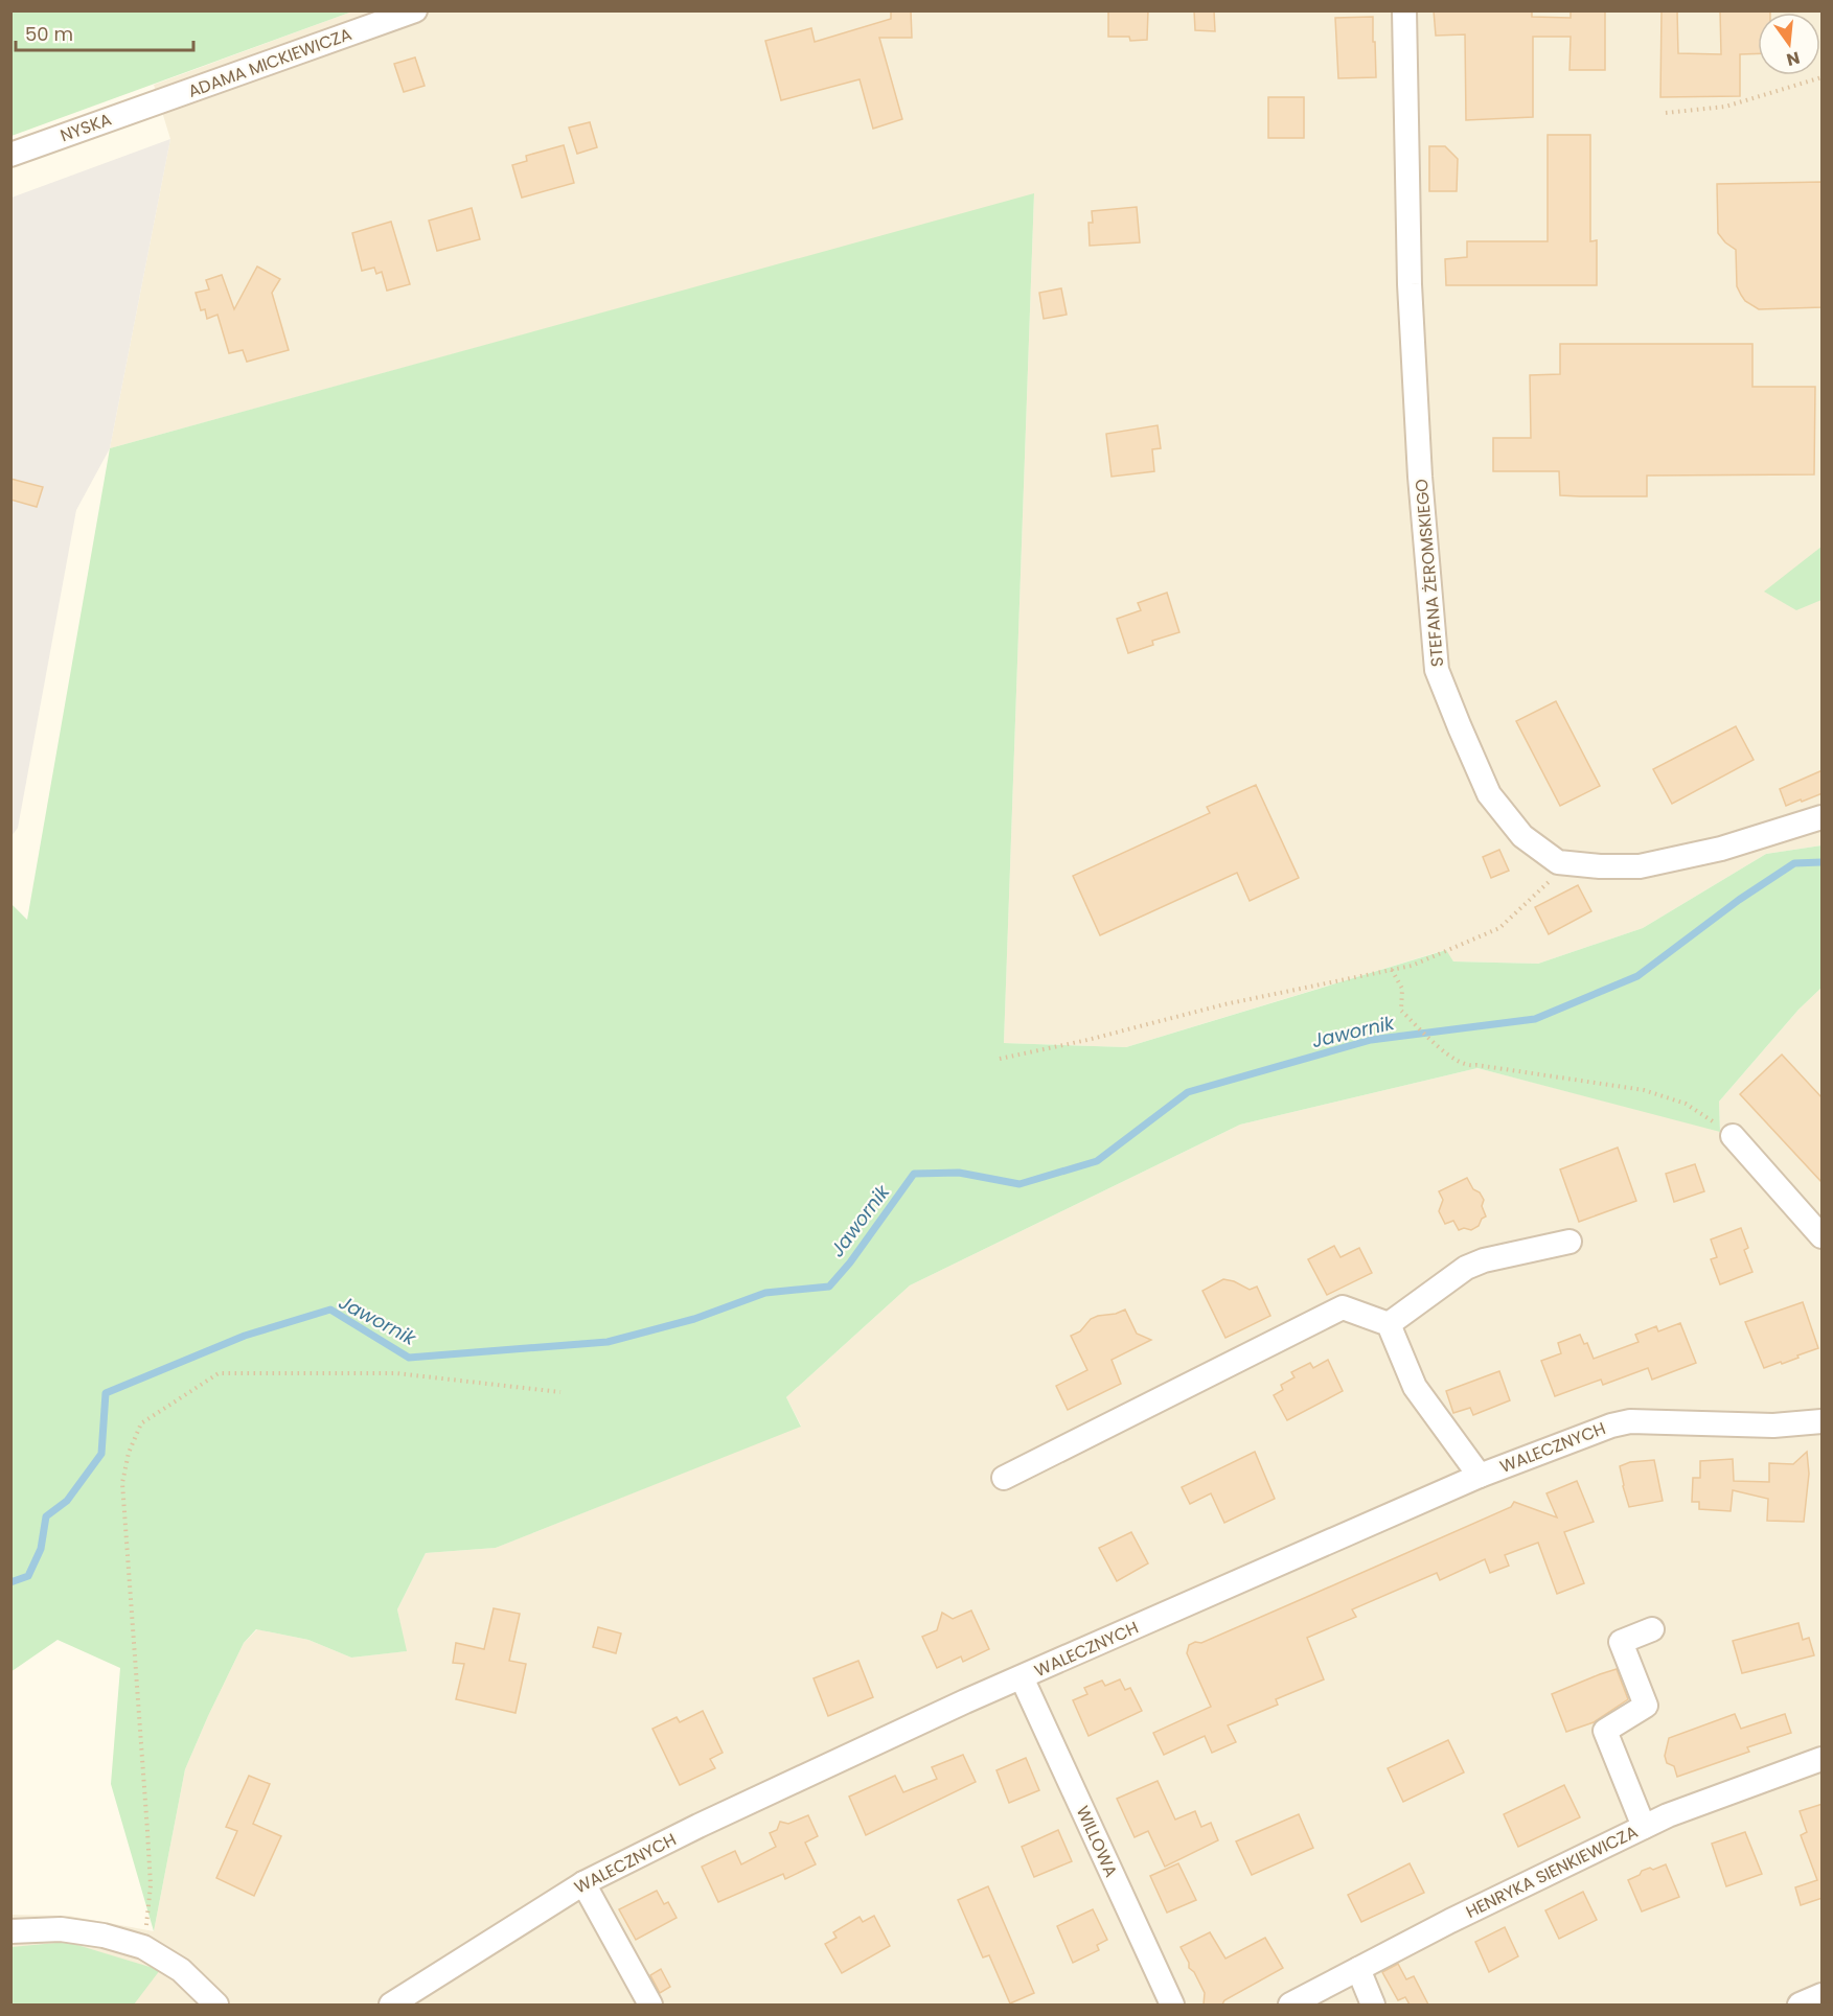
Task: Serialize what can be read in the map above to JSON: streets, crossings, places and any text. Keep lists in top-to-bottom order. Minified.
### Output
{"streets":{"street":["ADAMA MICKIEWICZA","NYSKA","STEFANA ŻEROMSKIEGO","WALECZNYCH","WILLOWA","HENRYKA SIENKIEWICZA"]},"crossings":[["ADAMA MICKIEWICZA","NYSKA"],["WALECZNYCH","WILLOWA"]],"water":["Jawornik"],"scale_bar":"50 m","north":"bottom"}
